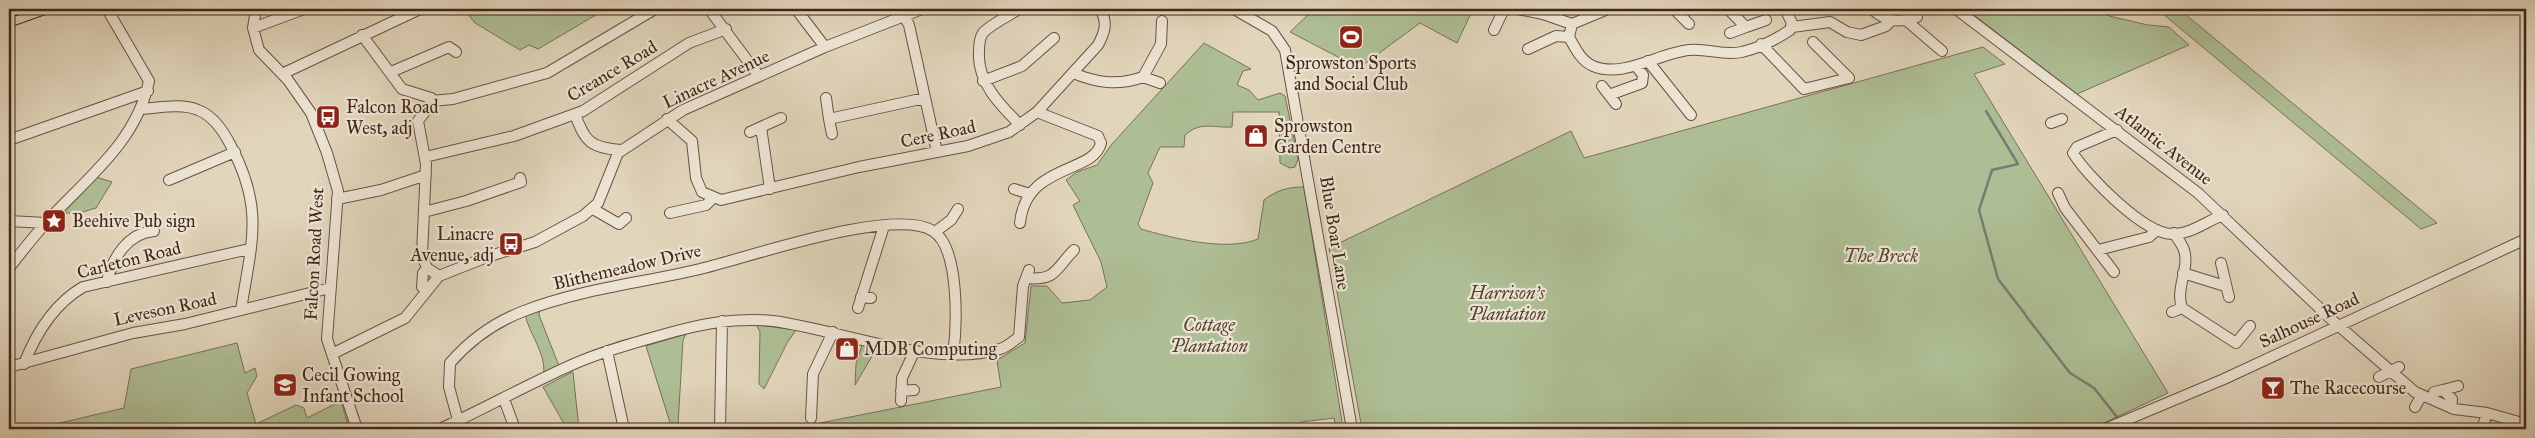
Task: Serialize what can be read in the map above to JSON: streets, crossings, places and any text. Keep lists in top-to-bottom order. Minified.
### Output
{"streets":{"street":["Creance Road","Linacre Avenue","Cere Road","Atlantic Avenue","Blue Boar Lane","Falcon Road West","Carleton Road","Blithemeadow Drive","Leveson Road","Salhouse Road"]},"crossings":[["Linacre Avenue","Falcon Road West"],["Atlantic Avenue","Salhouse Road"],["Falcon Road West","Leveson Road"],["Carleton Road","Leveson Road"]],"parks":["The Breck","Harrison's Plantation","Cottage Plantation"],"places":{"sports":["Sprowston Sports and Social Club"],"bus stop":["Falcon Road West, adj","Linacre Avenue, adj"],"shop":["Sprowston Garden Centre","MDB Computing"],"place":["Beehive Pub sign"],"school or university":["Cecil Gowing Infant School"],"bar":["The Racecourse"]}}
